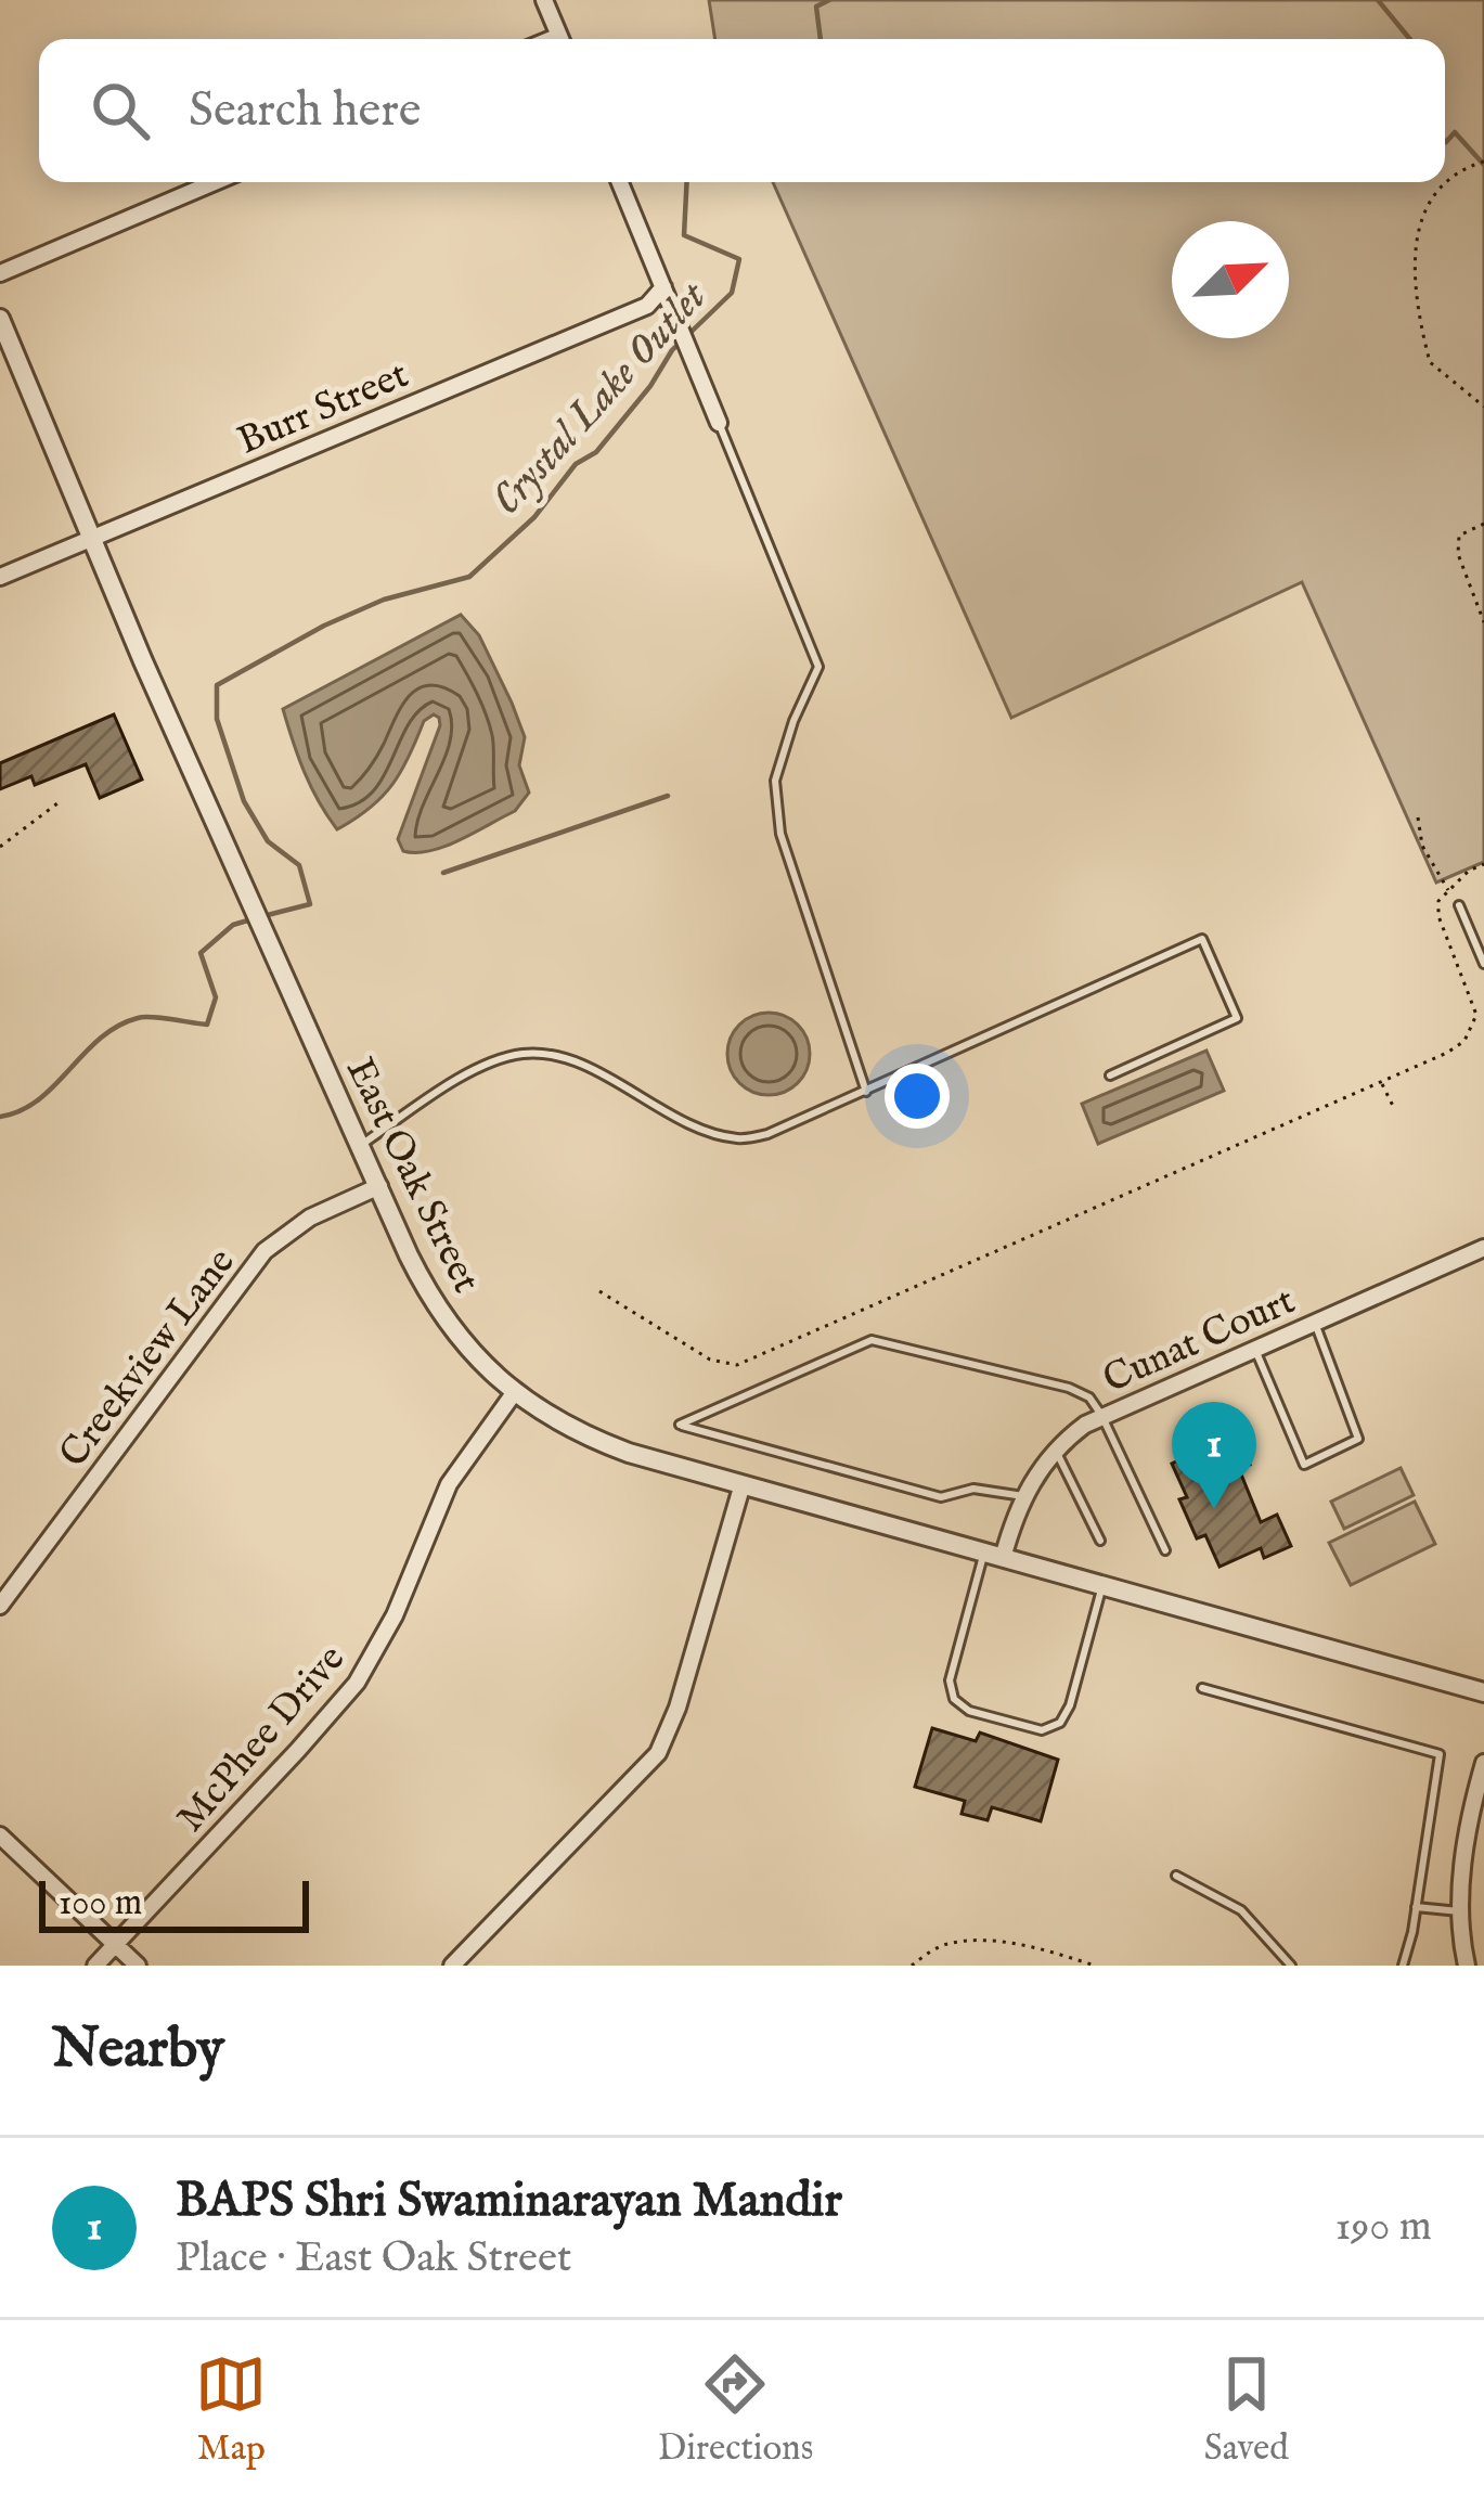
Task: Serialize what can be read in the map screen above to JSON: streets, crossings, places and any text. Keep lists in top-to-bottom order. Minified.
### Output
{"streets":{"street":["Burr Street","East Oak Street","Cunat Court","Creekview Lane","McPhee Drive"]},"crossings":[["Burr Street","East Oak Street"],["East Oak Street","Cunat Court"],["East Oak Street","Creekview Lane"],["East Oak Street","McPhee Drive"]],"water":["Crystal Lake Outlet"],"scale_bar":"100 m","north":"top right","page":{"search":"Search here","pins":"1","scale":"100 m","heading":"Nearby","list":[{"mark":"1","name":"BAPS Shri Swaminarayan Mandir","note":"Place · East Oak Street","value":"190 m"}],"nav":["Map","Directions","Saved"]}}
